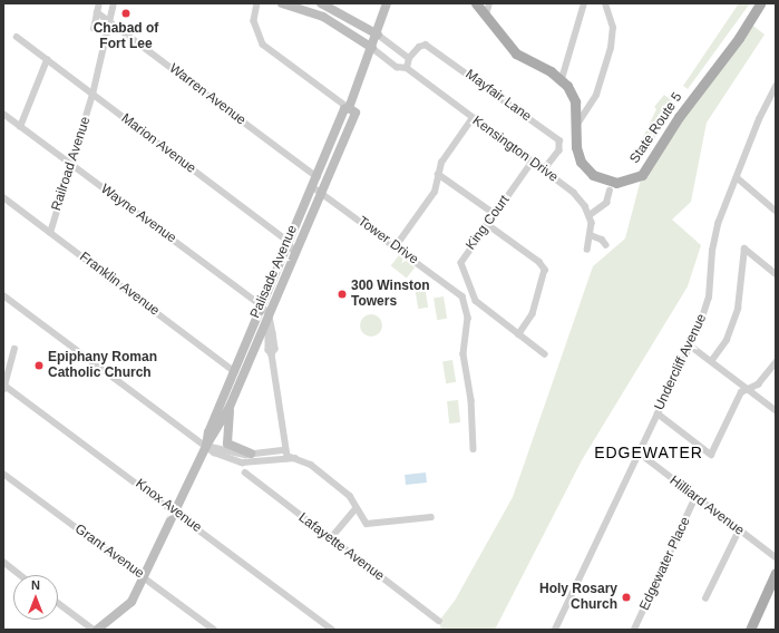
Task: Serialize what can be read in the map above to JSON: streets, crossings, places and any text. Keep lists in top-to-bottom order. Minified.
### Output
{"streets":{"main road":["State Route 5","Palisade Avenue"],"street":["Warren Avenue","Mayfair Lane","Marion Avenue","Kensington Drive","Railroad Avenue","Wayne Avenue","King Court","Tower Drive","Franklin Avenue","Undercliff Avenue","Knox Avenue","Hilliard Avenue","Lafayette Avenue","Grant Avenue","Edgewater Place"]},"crossings":[["Warren Avenue","Railroad Avenue"],["Warren Avenue","Palisade Avenue"],["Mayfair Lane","Kensington Drive"],["Marion Avenue","Railroad Avenue"],["Marion Avenue","Palisade Avenue"],["Kensington Drive","King Court"],["Kensington Drive","Palisade Avenue"],["Railroad Avenue","Wayne Avenue"],["Railroad Avenue","Franklin Avenue"],["Wayne Avenue","Palisade Avenue"],["Tower Drive","Palisade Avenue"],["Palisade Avenue","Franklin Avenue"],["Palisade Avenue","Knox Avenue"],["Palisade Avenue","Grant Avenue"],["Undercliff Avenue","Hilliard Avenue"],["Hilliard Avenue","Edgewater Place"]],"districts":["EDGEWATER"],"places":["Chabad of Fort Lee","300 Winston Towers","Epiphany Roman Catholic Church","Holy Rosary Church"],"north":"top"}
